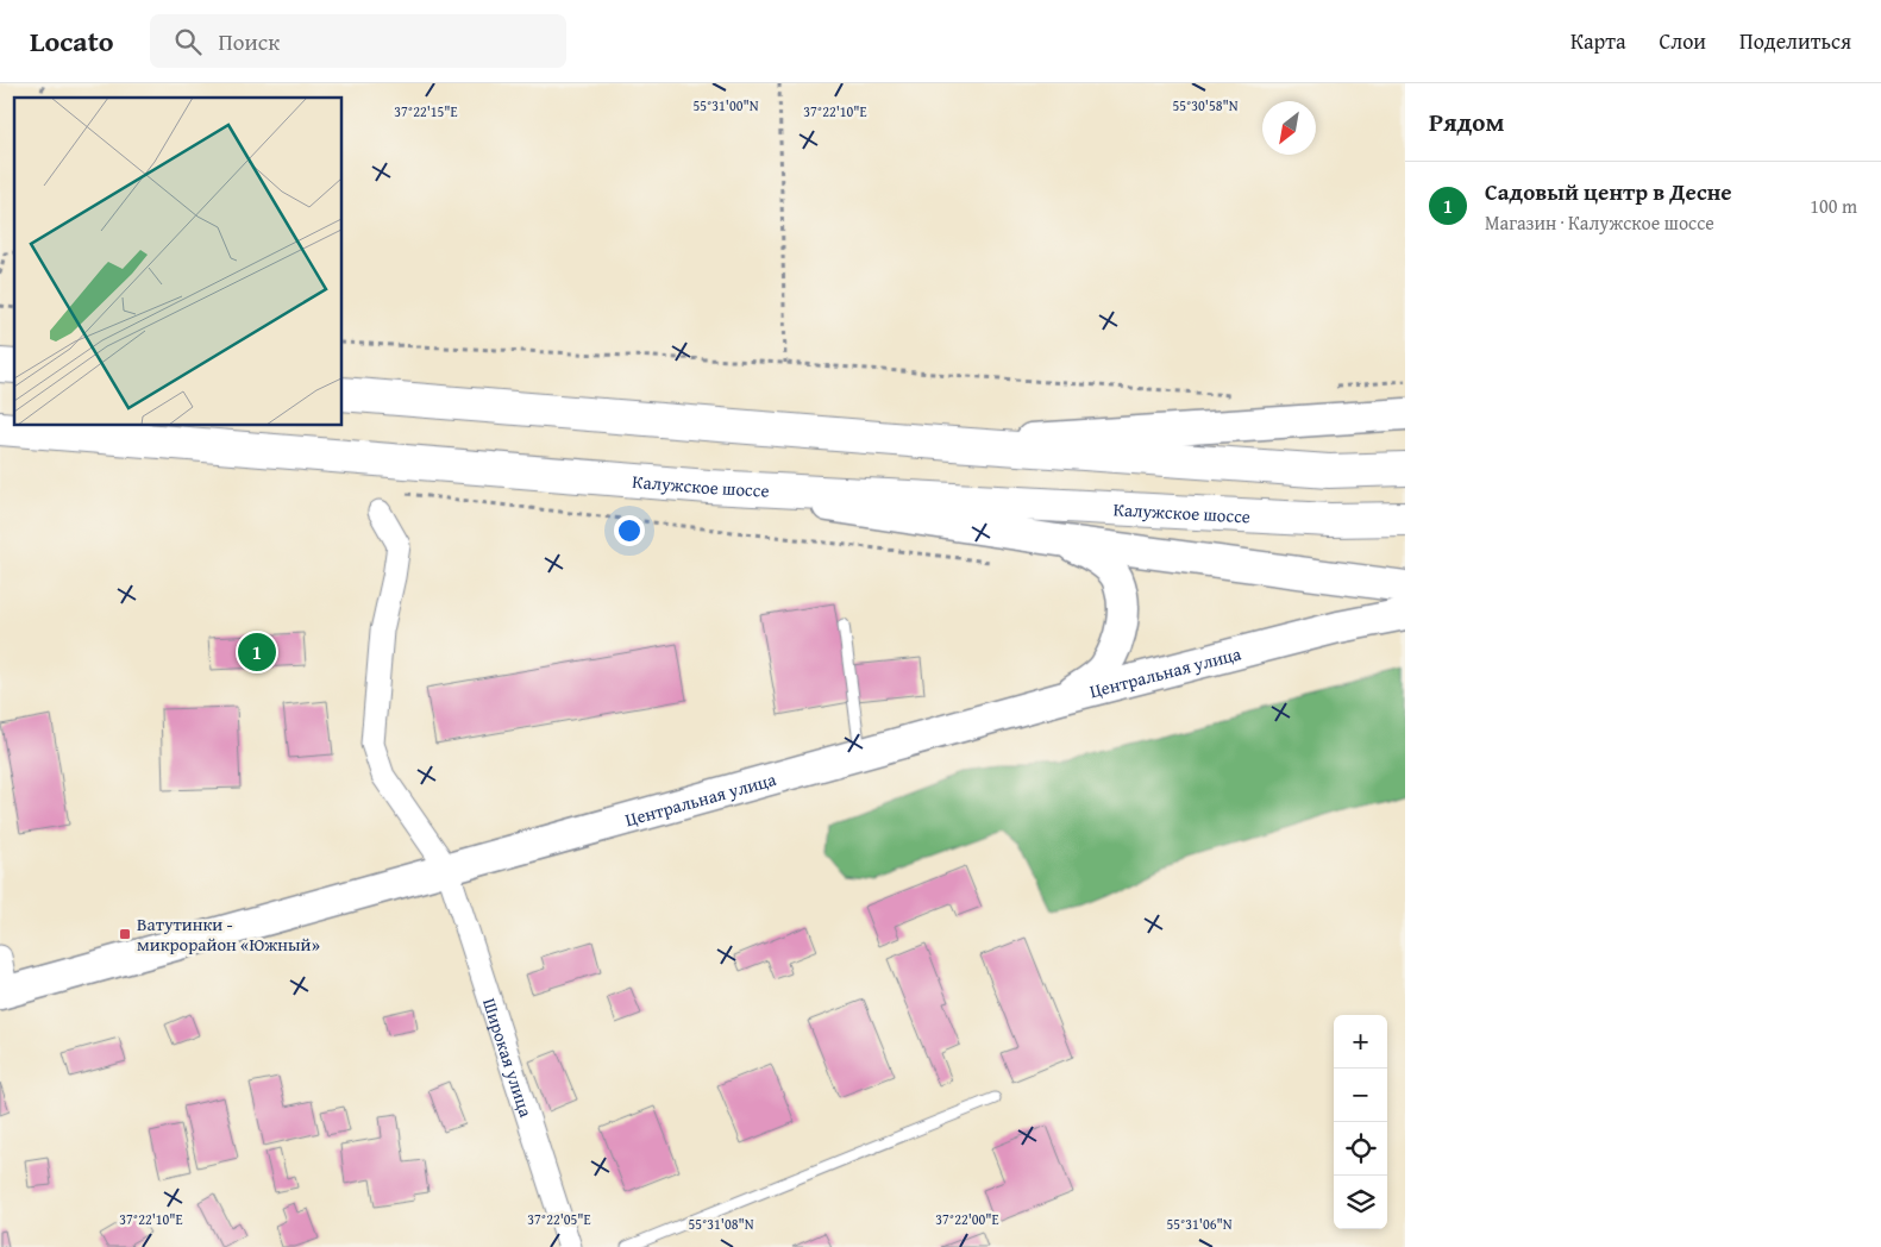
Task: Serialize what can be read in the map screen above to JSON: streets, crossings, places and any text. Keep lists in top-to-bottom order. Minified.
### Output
{"streets":{"highway":["Калужское шоссе"],"street":["Центральная улица","Широкая улица"]},"crossings":[["Центральная улица","Широкая улица"]],"places":{"transit":["Ватутинки - микрорайон «Южный»"]},"north":"bottom left","page":{"header":"Locato","search":"Поиск","nav":["Карта","Слои","Поделиться"],"heading":"Рядом","list":[{"mark":"1","name":"Садовый центр в Десне","note":"Магазин · Калужское шоссе","value":"100 m"}],"pins":"1","map_buttons":["+","−"]},"coordinates":["55°31'00\"N","55°30'58\"N","37°22'15\"E","37°22'10\"E","37°22'05\"E","37°22'00\"E","55°31'08\"N","55°31'06\"N"]}
